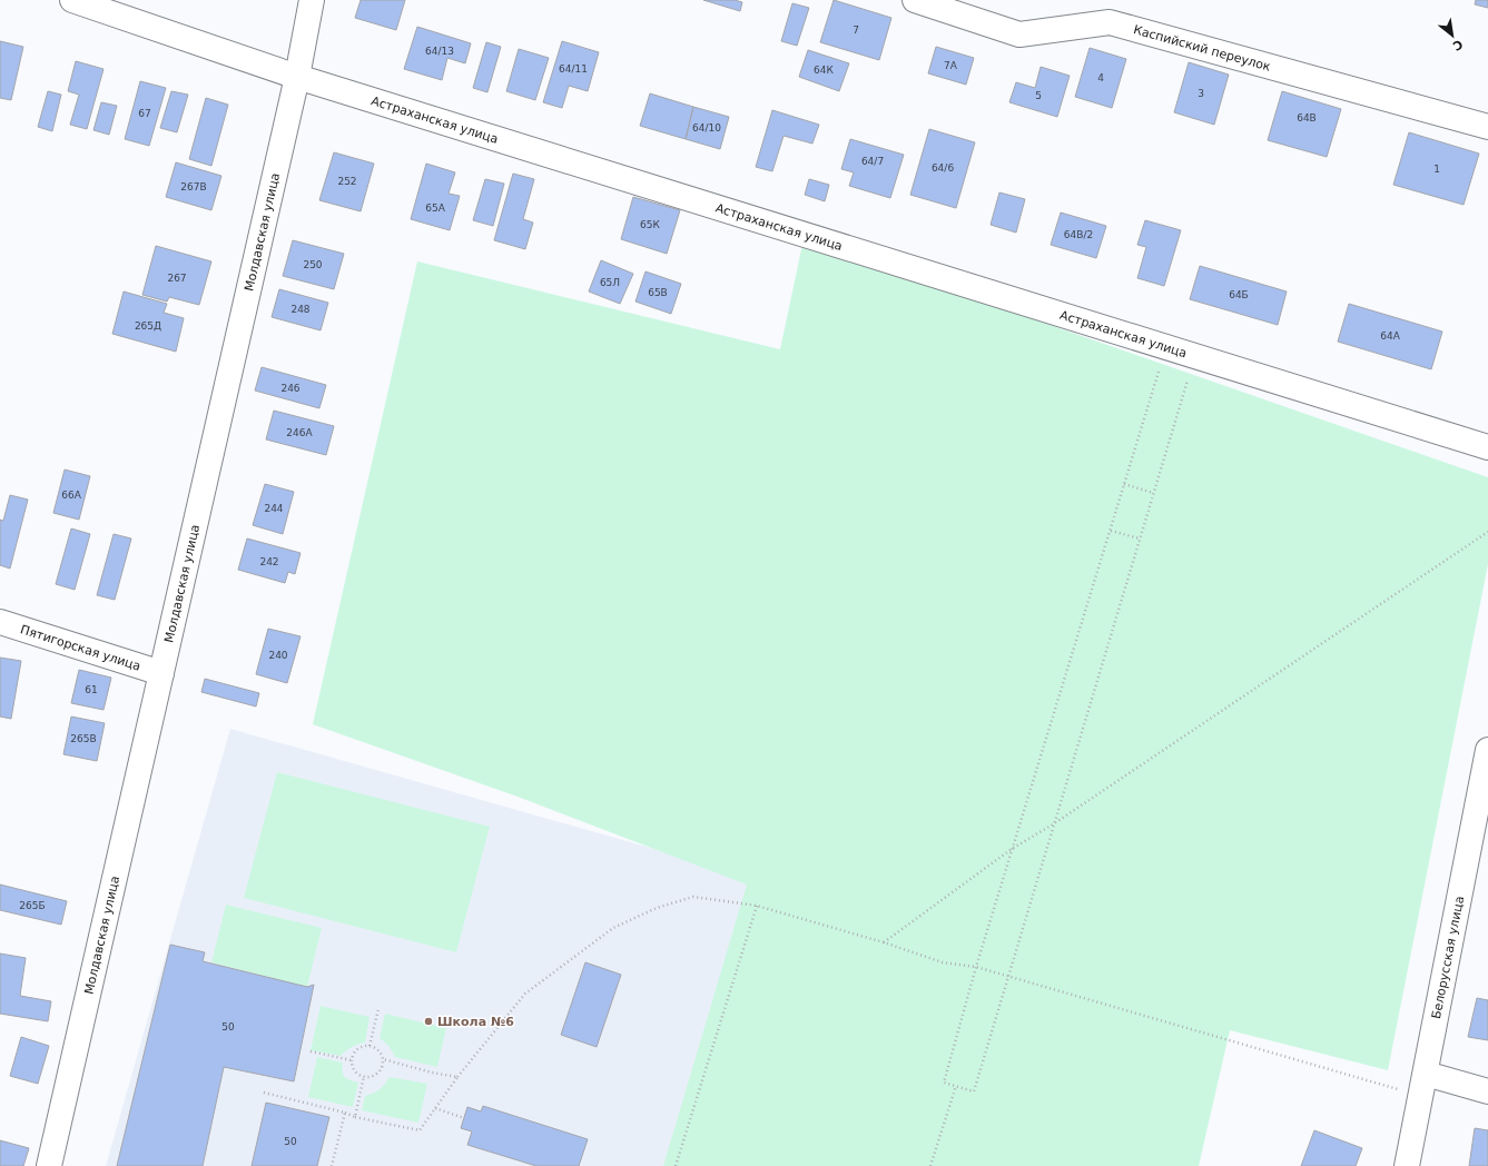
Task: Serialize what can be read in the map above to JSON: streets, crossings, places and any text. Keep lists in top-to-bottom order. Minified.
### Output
{"streets":{"street":["Каспийский переулок","Астраханская улица","Молдавская улица","Пятигорская улица","Белорусская улица"]},"crossings":[["Астраханская улица","Молдавская улица"],["Молдавская улица","Пятигорская улица"]],"places":["Школа №6"],"house_numbers":["7","64/13","7А","64/11","64К","4","3","5","67","64В","64/10","64/7","64/6","1","252","267В","65А","65К","64В/2","250","267","65Л","65В","64Б","248","265Д","64А","246","246А","66А","244","242","240","61","265В","265Б","50","50"],"north":"bottom right"}
